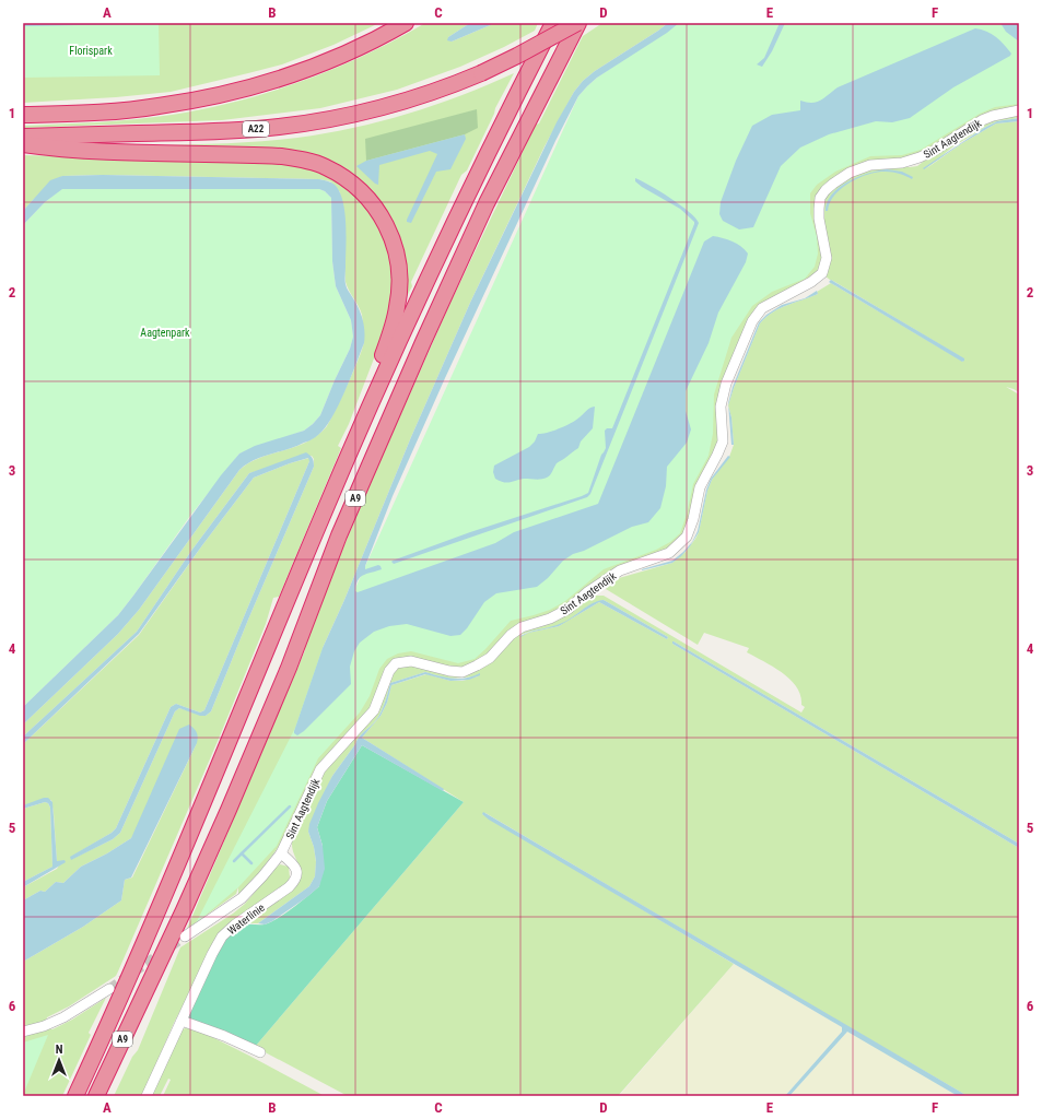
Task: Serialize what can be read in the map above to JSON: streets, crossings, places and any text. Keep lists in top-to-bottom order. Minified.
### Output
{"streets":{"highway":["A22","A9"],"street":["Sint Aagtendijk","Waterlinie"]},"crossings":[["A22","A9"],["Sint Aagtendijk","Waterlinie"]],"parks":["Florispark","Aagtenpark"],"north":"top","grid":{"columns":["A","B","C","D","E","F"],"rows":["1","2","3","4","5","6"]}}
